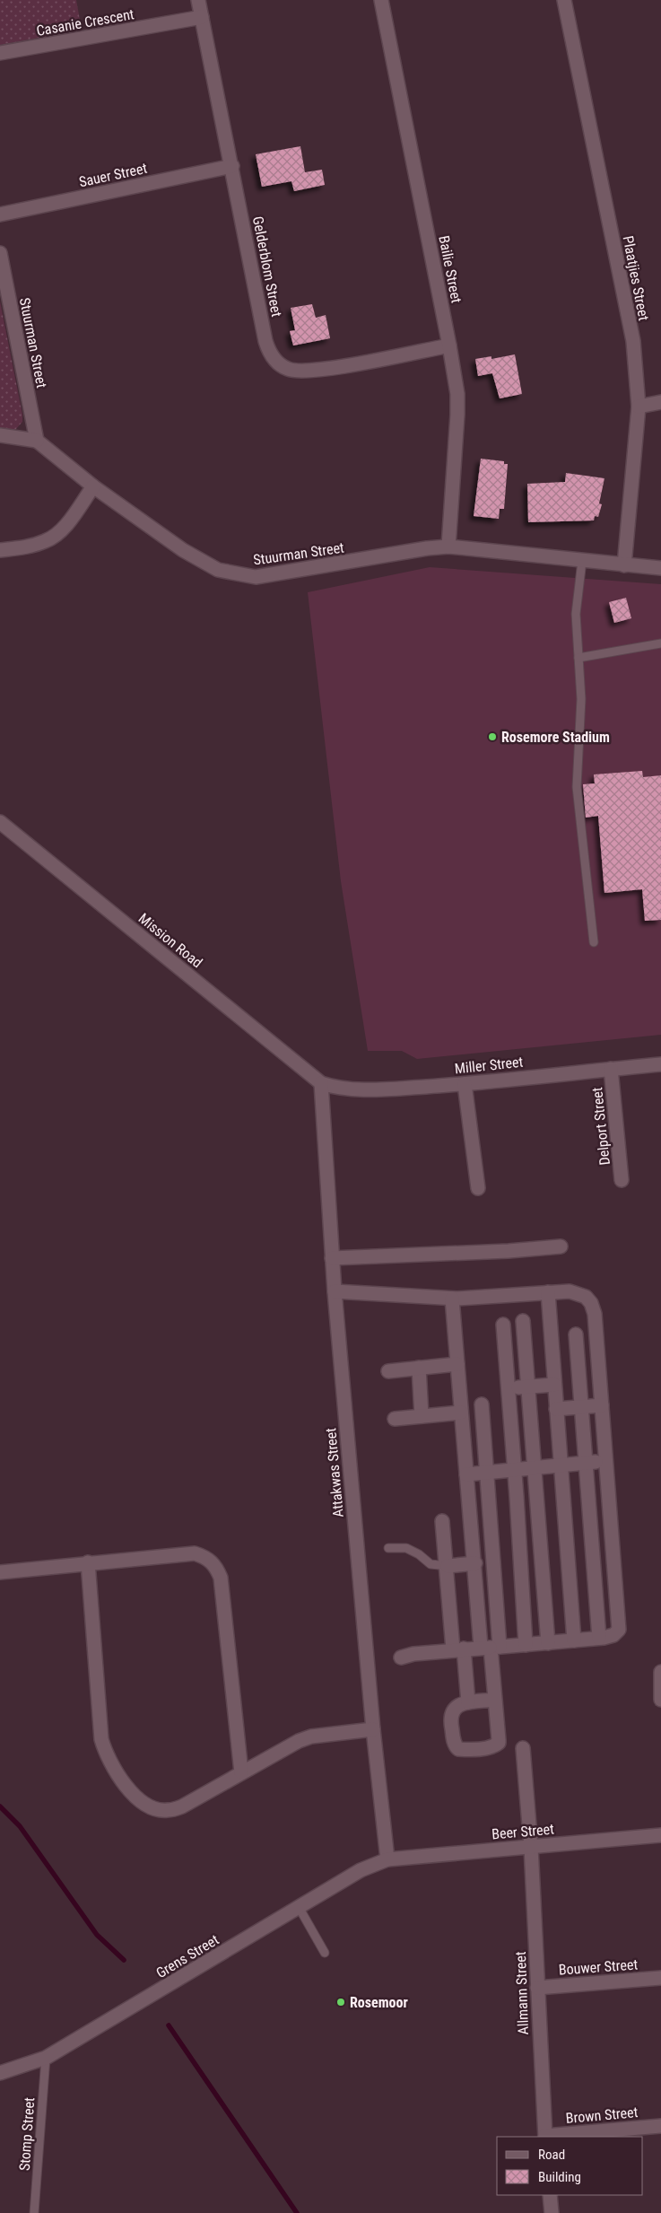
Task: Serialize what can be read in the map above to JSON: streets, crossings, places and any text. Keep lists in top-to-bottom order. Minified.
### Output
{"streets":{"street":["Casanie Crescent","Sauer Street","Gelderblom Street","Bailie Street","Plaatjies Street","Stuurman Street","Mission Road","Miller Street","Delport Street","Attakwas Street","Beer Street","Grens Street","Bouwer Street","Allmann Street","Brown Street"],"lane":["Stomp Street"]},"crossings":[["Casanie Crescent","Gelderblom Street"],["Sauer Street","Gelderblom Street"],["Gelderblom Street","Bailie Street"],["Bailie Street","Stuurman Street"],["Plaatjies Street","Stuurman Street"],["Mission Road","Miller Street"],["Mission Road","Attakwas Street"],["Miller Street","Delport Street"],["Miller Street","Attakwas Street"],["Attakwas Street","Beer Street"],["Attakwas Street","Grens Street"],["Beer Street","Grens Street"],["Beer Street","Allmann Street"],["Grens Street","Stomp Street"],["Bouwer Street","Allmann Street"],["Allmann Street","Brown Street"]],"places":["Rosemore Stadium","Rosemoor"],"legend":["Road","Building"]}
